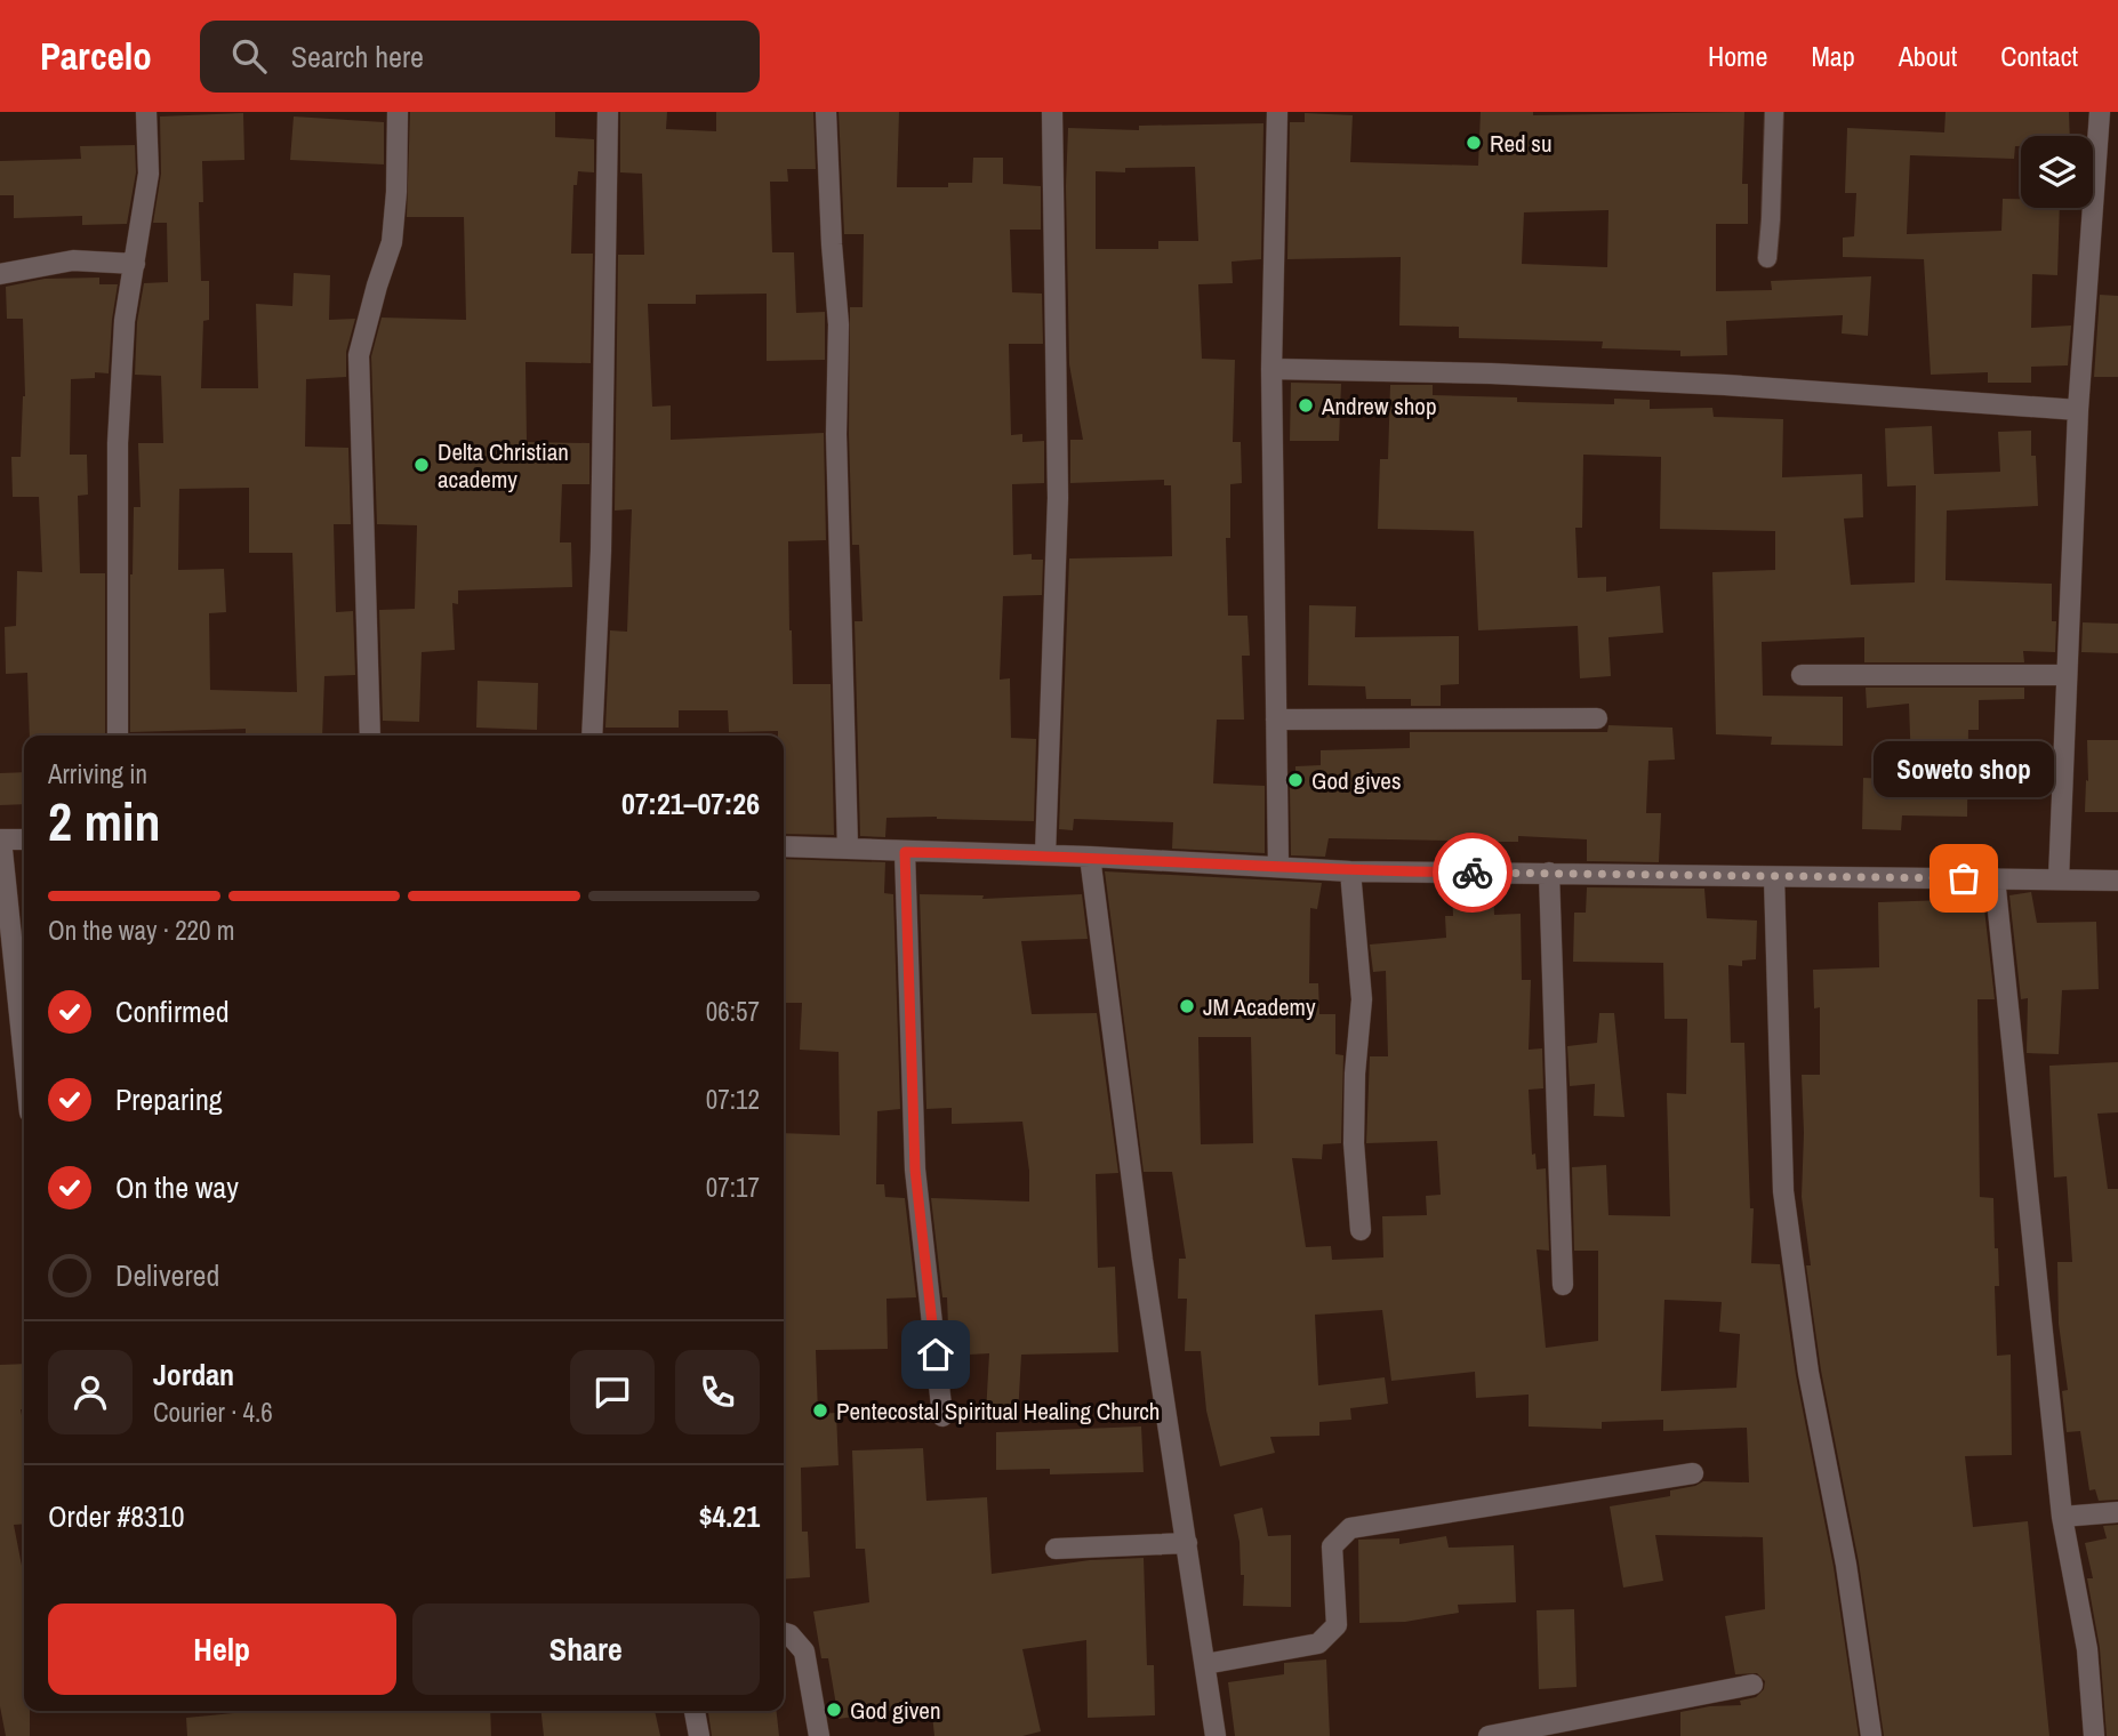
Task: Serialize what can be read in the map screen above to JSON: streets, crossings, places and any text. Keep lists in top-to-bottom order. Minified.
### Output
{"places":["Red su","Andrew shop","Delta Christian academy","God gives","Soweto shop","JM Academy","Pentecostal Spiritual Healing Church","God given"],"page":{"header":"Parcelo","search":"Search here","nav":["Home","Map","About","Contact"],"heading":["2 min","Arriving in","07:21–07:26"],"panel":["Jordan","Courier · 4.6","Order #8310","$4.21"],"bubble":"Soweto shop","bar":"On the way · 220 m","list":[["Confirmed","06:57"],["Preparing","07:12"],["On the way","07:17"],"Delivered"],"buttons":["Help","Share"]}}
